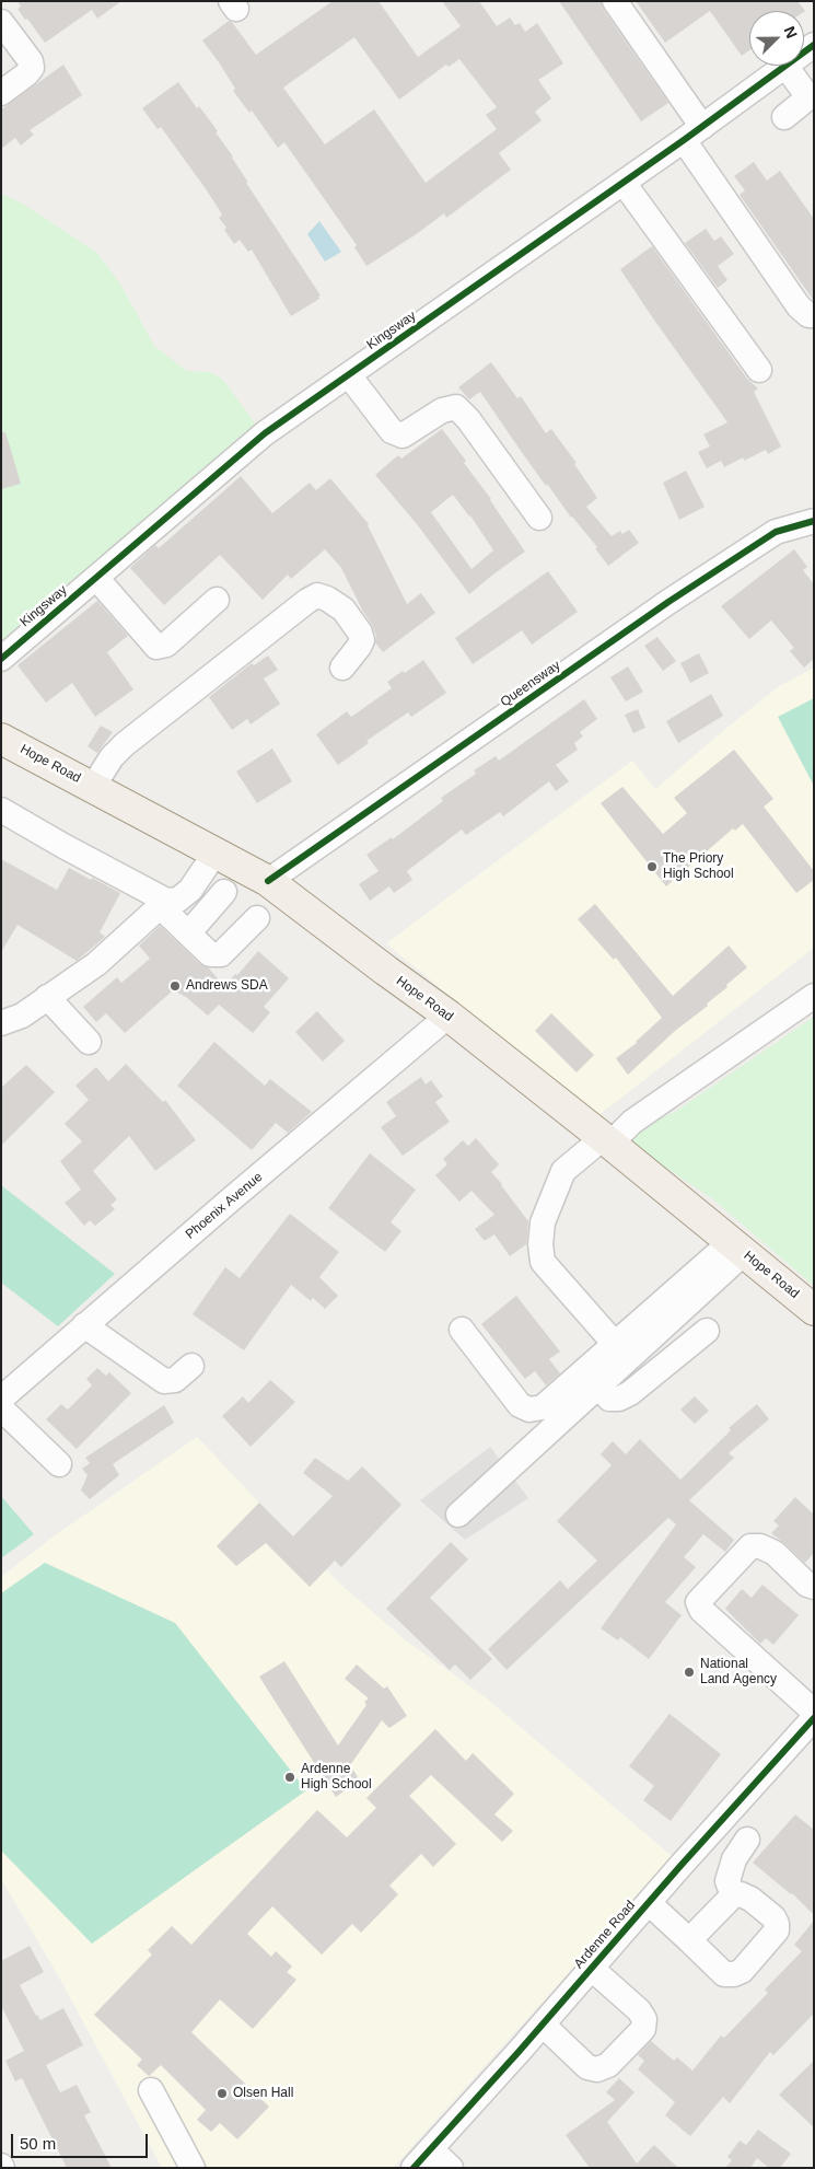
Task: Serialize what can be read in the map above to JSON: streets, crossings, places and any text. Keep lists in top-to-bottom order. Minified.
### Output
{"streets":{"main road":["Hope Road"],"street":["Kingsway","Queensway","Phoenix Avenue","Ardenne Road"]},"crossings":[["Queensway","Hope Road"],["Hope Road","Phoenix Avenue"]],"places":["The Priory High School","Andrews SDA","National Land Agency","Ardenne High School","Olsen Hall"],"scale_bar":"50 m","north":"top right"}
